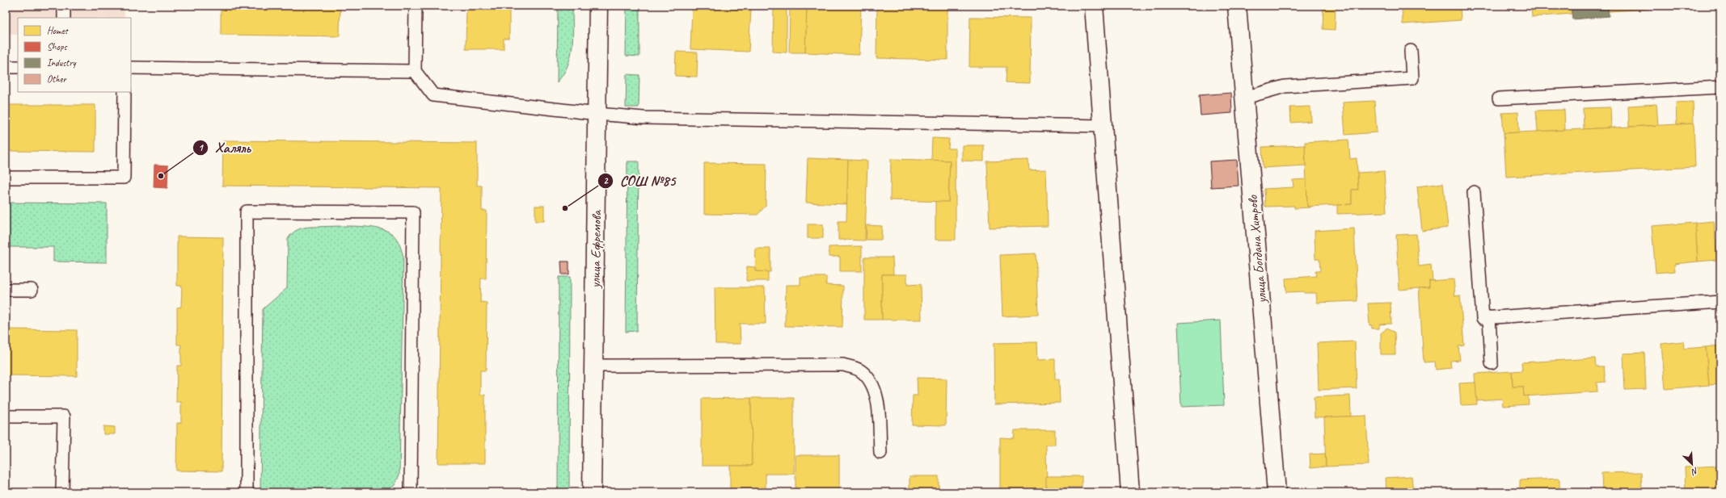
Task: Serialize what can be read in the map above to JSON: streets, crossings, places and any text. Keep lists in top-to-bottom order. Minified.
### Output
{"streets":{"street":["улица Ефремова","улица Богдана Хитрово"]},"places":["Халяль","СОШ №85"],"legend":["Homes","Shops","Industry","Other"],"north":"bottom right"}
